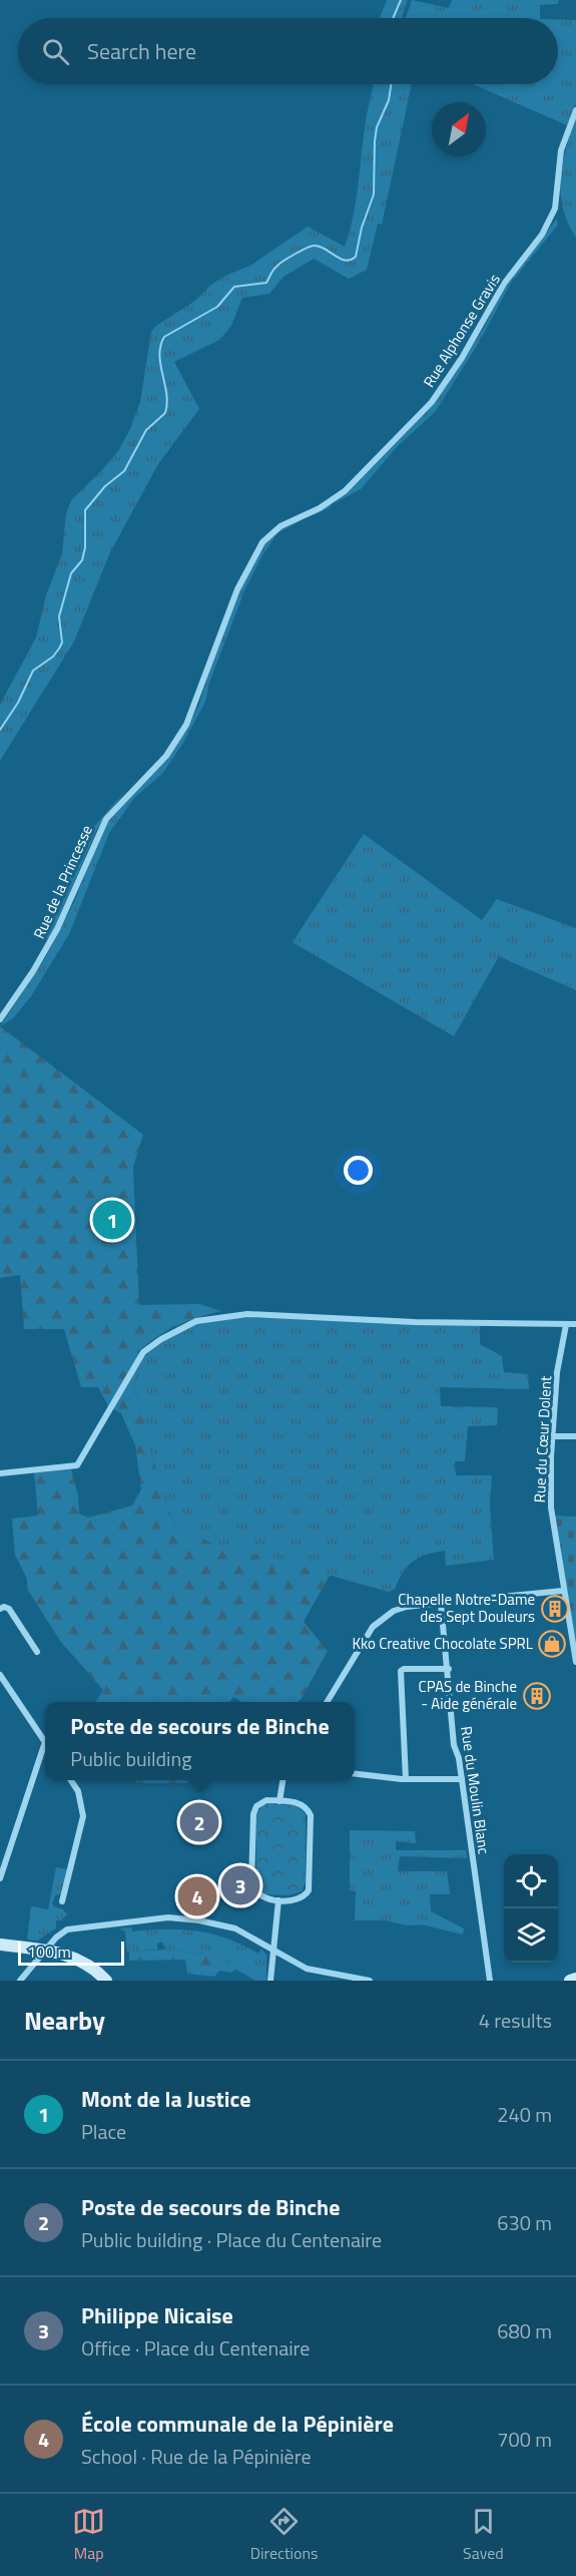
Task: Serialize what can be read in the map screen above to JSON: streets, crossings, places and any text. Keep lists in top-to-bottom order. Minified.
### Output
{"streets":{"street":["Rue Alphonse Gravis","Rue de la Princesse","Rue du Cœur Dolent","Rue du Moulin Blanc"]},"crossings":[["Rue Alphonse Gravis","Rue de la Princesse"]],"places":{"building":["Chapelle Notre-Dame des Sept Douleurs","CPAS de Binche - Aide générale"],"shop":["Kko Creative Chocolate SPRL"]},"scale_bar":"100 m","north":"top right","page":{"search":"Search here","pins":["1","2","3","4"],"popup":["Poste de secours de Binche","Public building"],"scale":"100 m","heading":["Nearby","4 results"],"list":[{"mark":"1","name":"Mont de la Justice","note":"Place","value":"240 m"},{"mark":"2","name":"Poste de secours de Binche","note":"Public building · Place du Centenaire","value":"630 m"},{"mark":"3","name":"Philippe Nicaise","note":"Office · Place du Centenaire","value":"680 m"},{"mark":"4","name":"École communale de la Pépinière","note":"School · Rue de la Pépinière","value":"700 m"}],"nav":["Map","Directions","Saved"]}}
